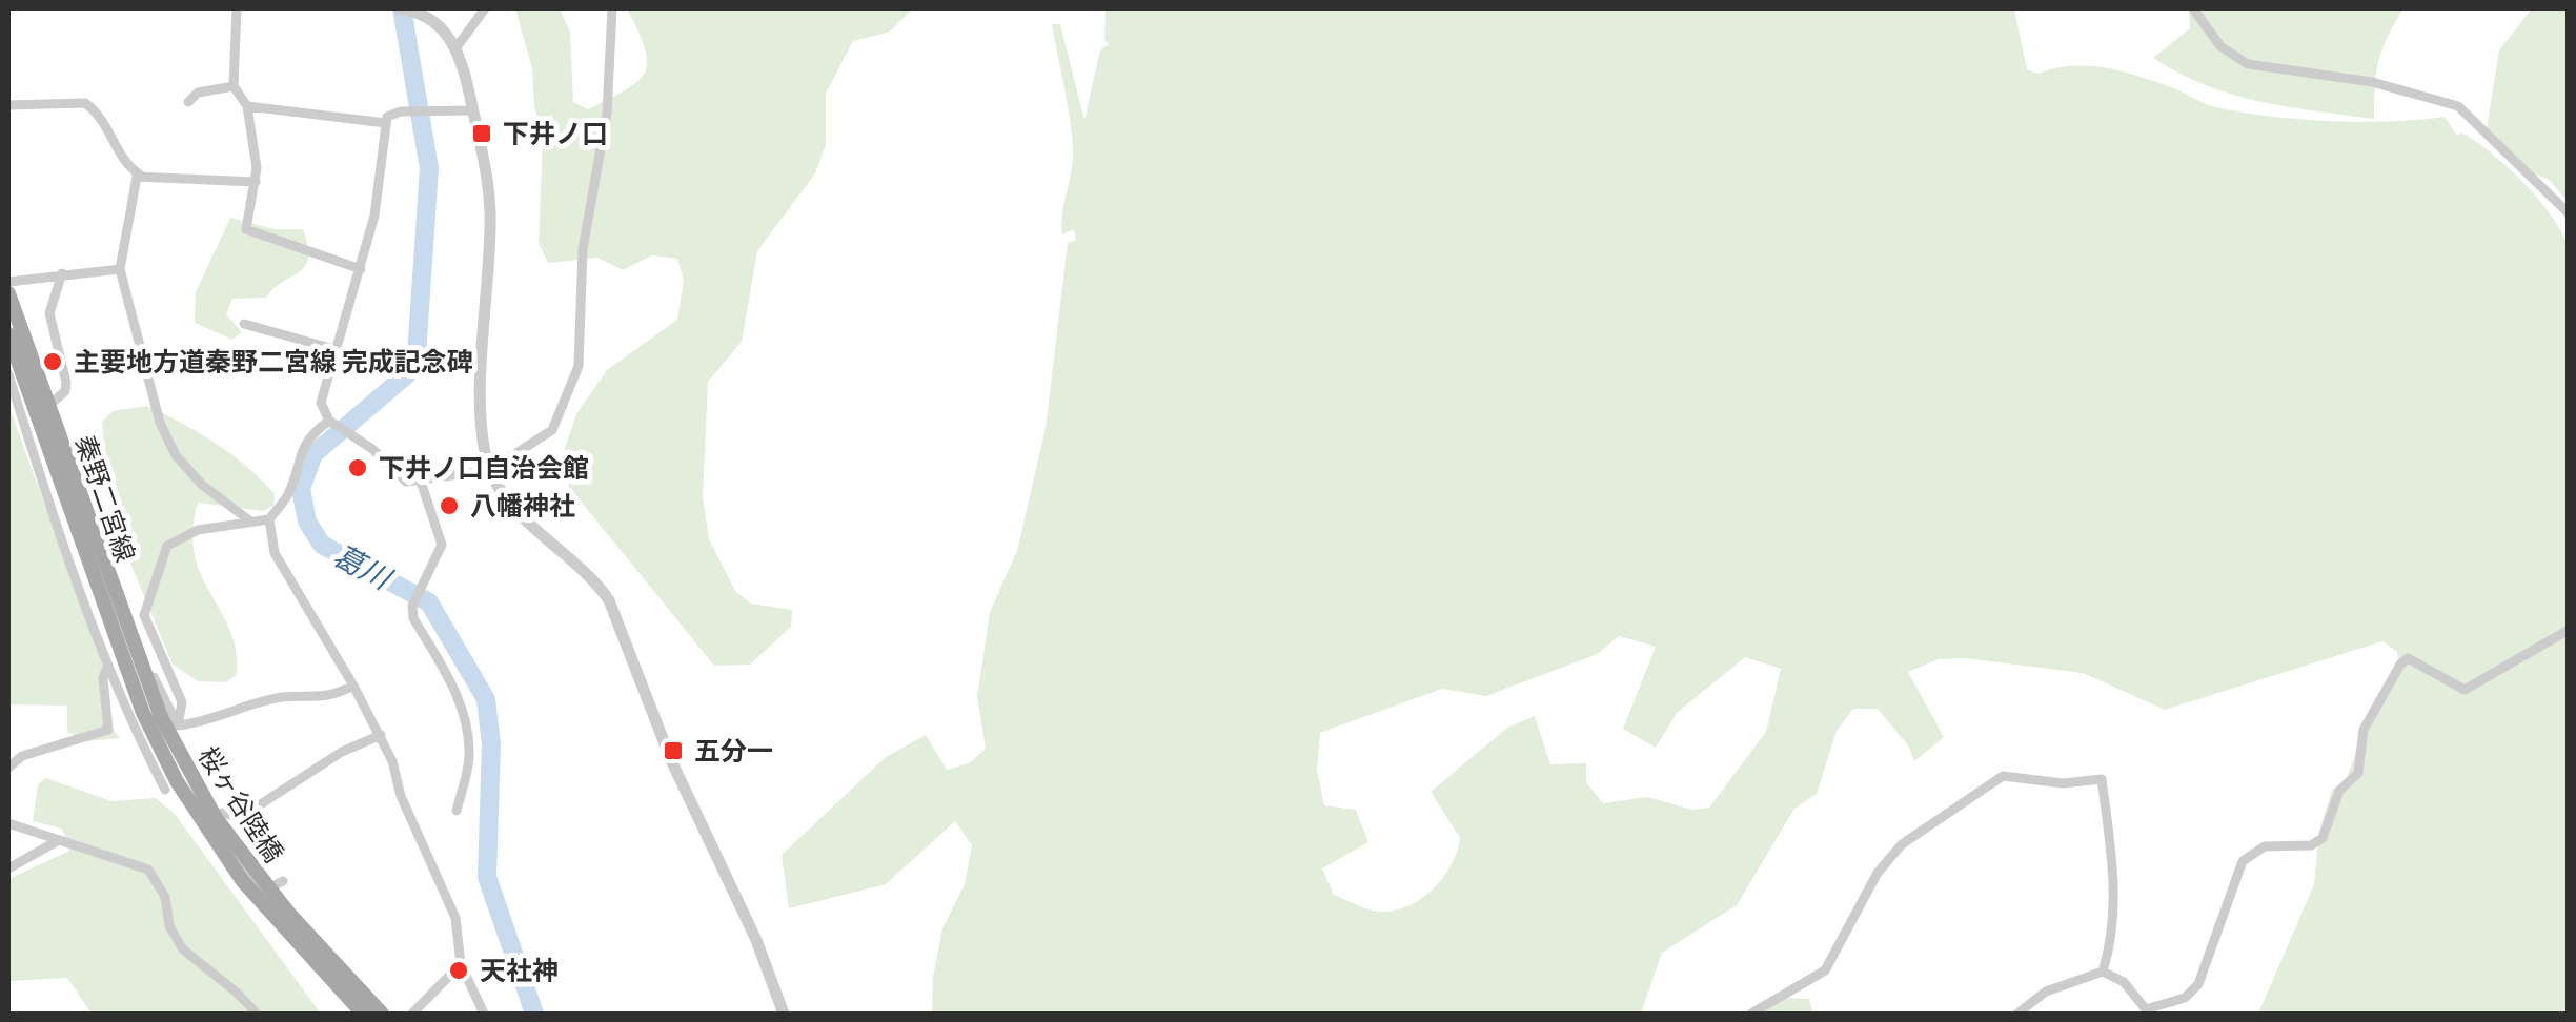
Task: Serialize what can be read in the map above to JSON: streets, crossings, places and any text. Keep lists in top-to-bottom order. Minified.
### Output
{"streets":{"main road":["秦野二宮線","桜ヶ谷陸橋"]},"crossings":[["秦野二宮線","桜ヶ谷陸橋"]],"water":["葛川"],"places":{"transit":["下井ノ口","五分一"],"other":["主要地方道秦野二宮線 完成記念碑","下井ノ口自治会館","八幡神社","天社神"]}}
